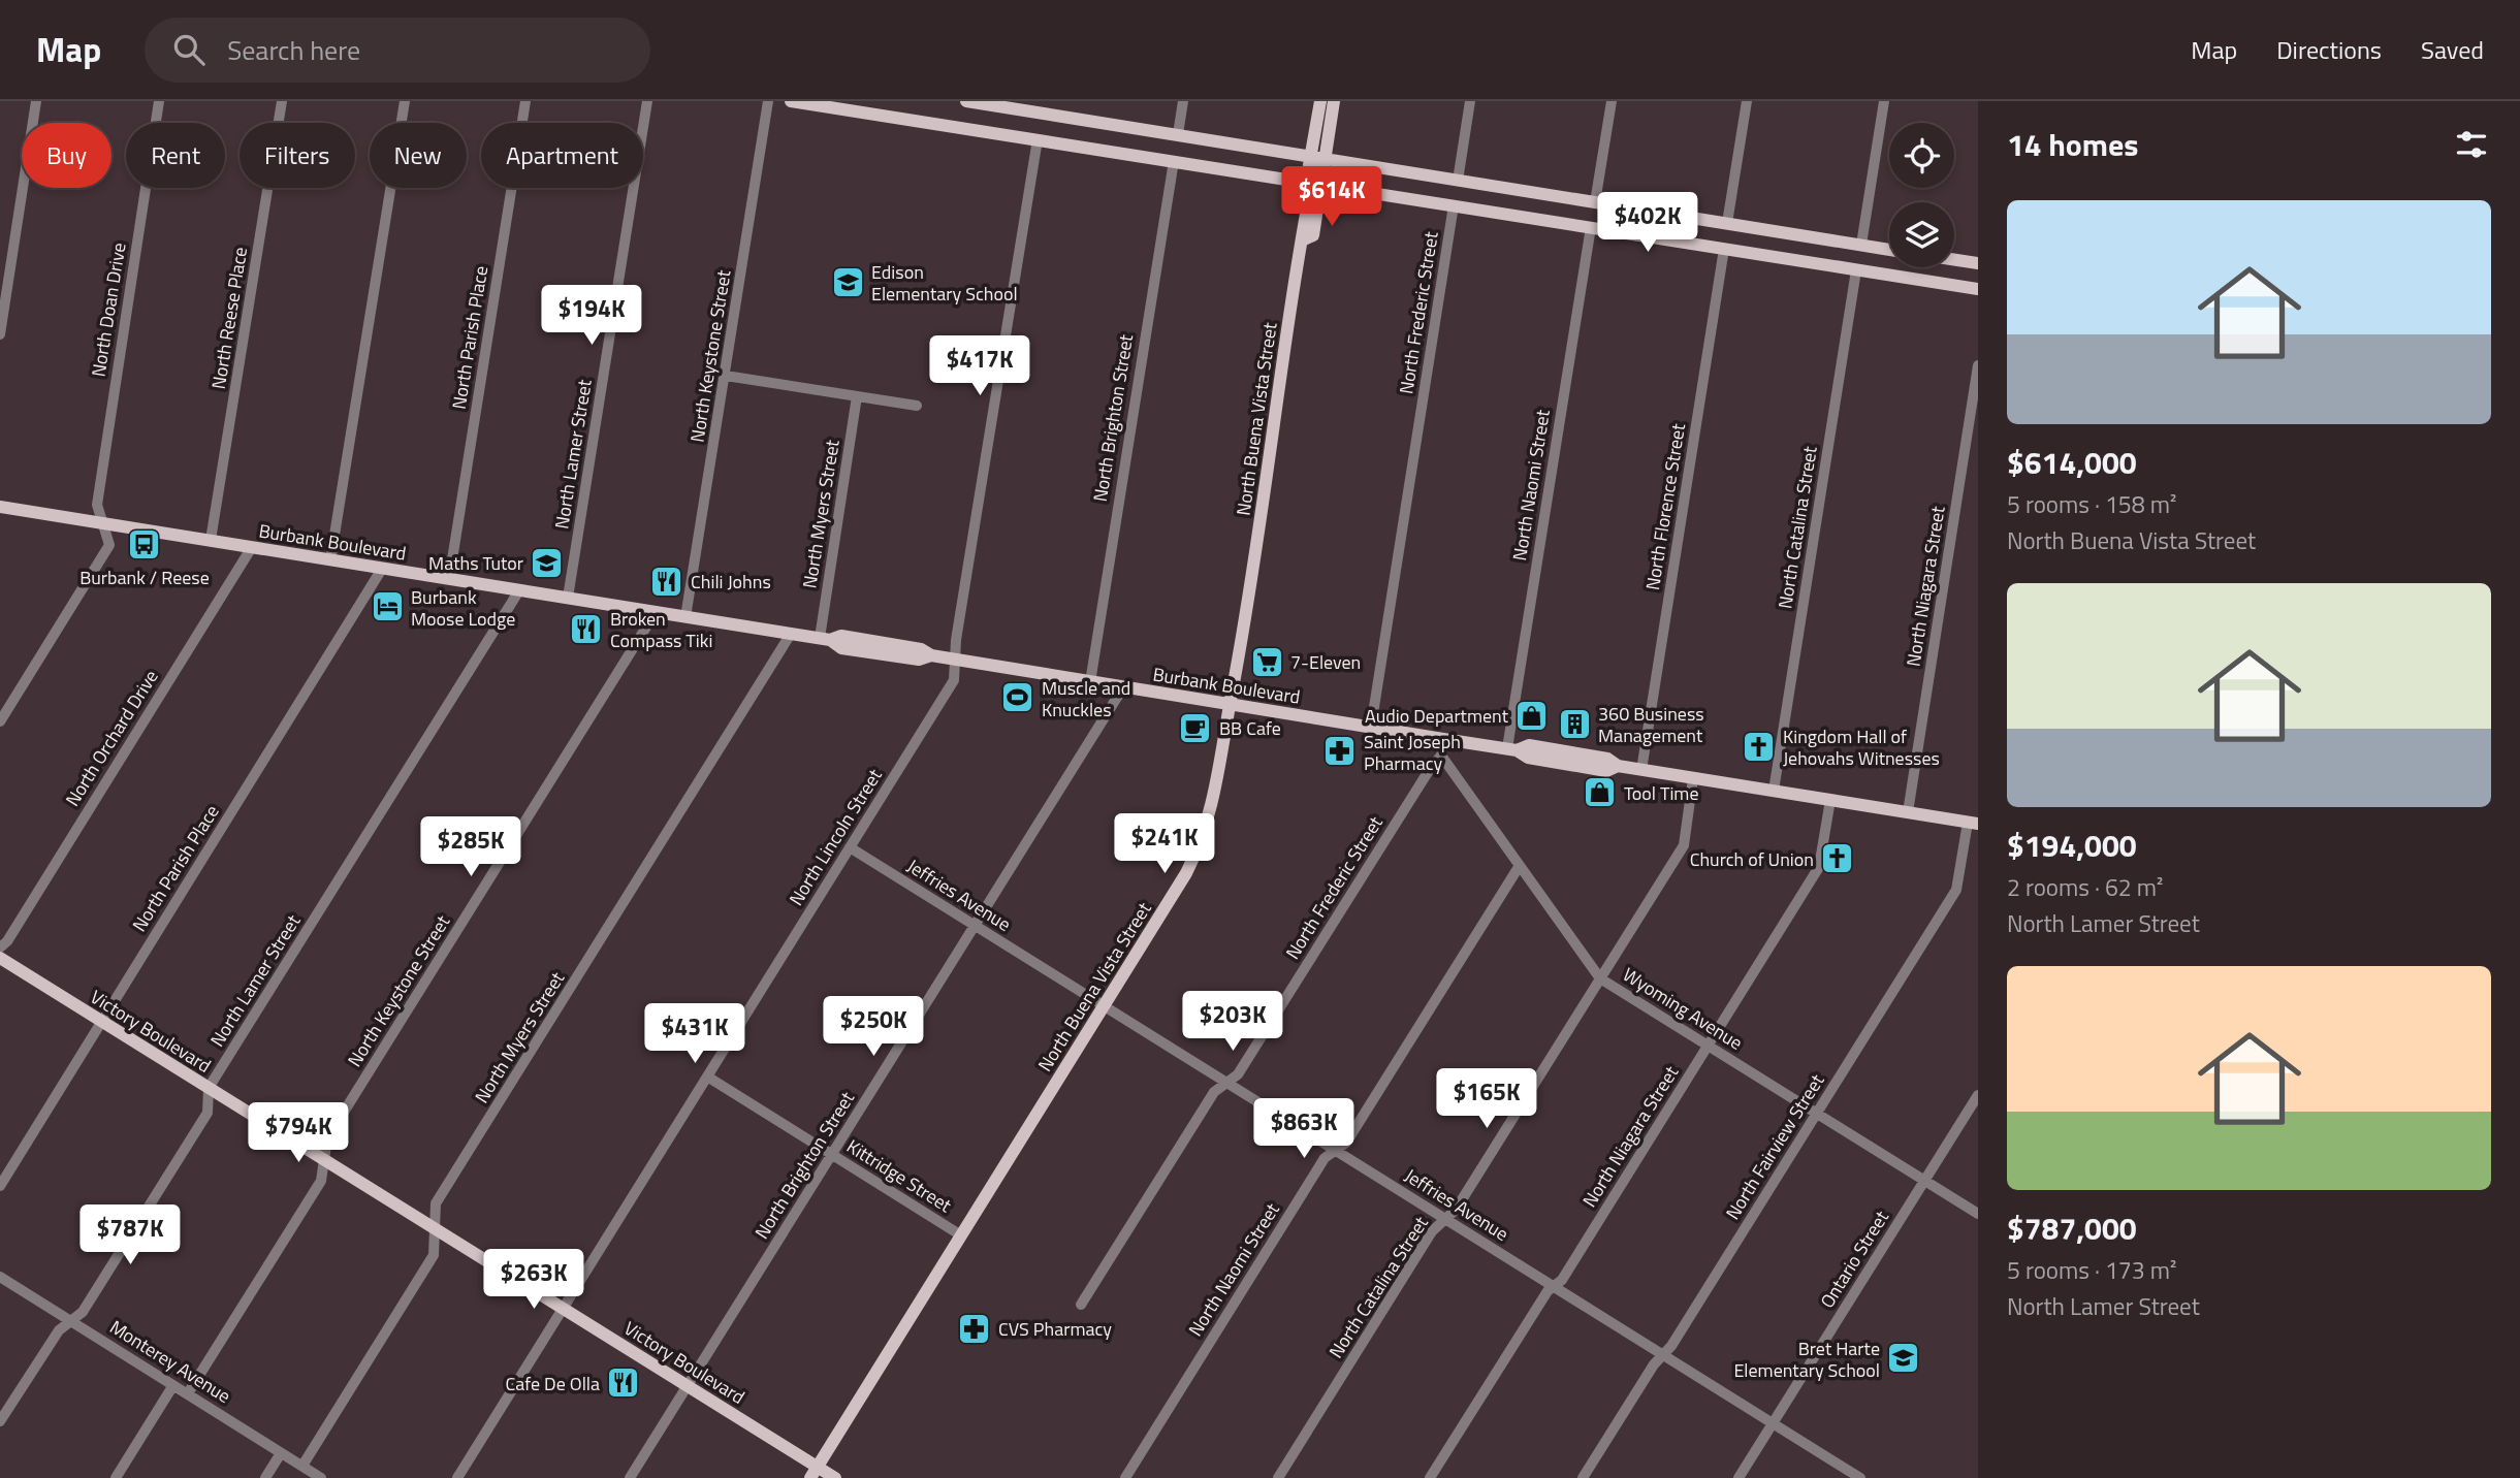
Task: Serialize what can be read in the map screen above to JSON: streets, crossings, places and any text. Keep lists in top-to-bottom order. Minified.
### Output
{"streets":{"main road":["North Buena Vista Street","Burbank Boulevard","Victory Boulevard"],"street":["North Doan Drive","North Frederic Street","North Reese Place","North Parish Place","North Keystone Street","North Brighton Street","North Lamer Street","North Naomi Street","North Florence Street","North Myers Street","North Catalina Street","North Niagara Street","North Orchard Drive","North Lincoln Street","Jeffries Avenue","Wyoming Avenue","North Fairview Street","Kittridge Street","Ontario Street","Monterey Avenue"]},"crossings":[["North Doan Drive","Burbank Boulevard"],["North Frederic Street","Burbank Boulevard"],["North Frederic Street","Jeffries Avenue"],["North Frederic Street","Wyoming Avenue"],["North Reese Place","Burbank Boulevard"],["North Parish Place","Burbank Boulevard"],["North Parish Place","Victory Boulevard"],["North Keystone Street","Burbank Boulevard"],["North Keystone Street","Victory Boulevard"],["North Keystone Street","Monterey Avenue"],["North Brighton Street","Burbank Boulevard"],["North Brighton Street","Jeffries Avenue"],["North Brighton Street","Victory Boulevard"],["North Brighton Street","Kittridge Street"],["North Buena Vista Street","Burbank Boulevard"],["North Buena Vista Street","Jeffries Avenue"],["North Buena Vista Street","Victory Boulevard"],["North Buena Vista Street","Kittridge Street"],["North Lamer Street","Burbank Boulevard"],["North Lamer Street","Victory Boulevard"],["North Lamer Street","Monterey Avenue"],["North Naomi Street","Burbank Boulevard"],["North Naomi Street","Jeffries Avenue"],["North Naomi Street","Wyoming Avenue"],["North Florence Street","Burbank Boulevard"],["North Myers Street","Burbank Boulevard"],["North Myers Street","Victory Boulevard"],["North Myers Street","Monterey Avenue"],["North Catalina Street","Burbank Boulevard"],["North Catalina Street","Jeffries Avenue"],["North Catalina Street","Wyoming Avenue"],["Burbank Boulevard","North Niagara Street"],["Burbank Boulevard","North Orchard Drive"],["Burbank Boulevard","North Lincoln Street"],["Burbank Boulevard","North Fairview Street"],["North Niagara Street","Jeffries Avenue"],["North Niagara Street","Wyoming Avenue"],["North Lincoln Street","Jeffries Avenue"],["North Lincoln Street","Victory Boulevard"],["North Lincoln Street","Kittridge Street"],["Jeffries Avenue","North Fairview Street"],["Jeffries Avenue","Ontario Street"],["Wyoming Avenue","North Fairview Street"],["Wyoming Avenue","Ontario Street"]],"places":{"school or university":["Edison Elementary School","Maths Tutor","Bret Harte Elementary School"],"bus stop":["Burbank / Reese"],"restaurant":["Chili Johns","Broken Compass Tiki","Cafe De Olla"],"hotel":["Burbank Moose Lodge"],"supermarket":["7-Eleven"],"sports":["Muscle and Knuckles"],"shop":["Audio Department","Tool Time"],"building":["360 Business Management"],"cafe":["BB Cafe"],"church":["Kingdom Hall of Jehovahs Witnesses","Church of Union"],"pharmacy":["Saint Joseph Pharmacy","CVS Pharmacy"]},"page":{"header":"Map","search":"Search here","nav":["Map","Directions","Saved"],"heading":"14 homes","chip":["Buy","Rent","Filters","New","Apartment"],"price":["$614K","$402K","$194K","$417K","$241K","$285K","$203K","$250K","$431K","$165K","$863K","$794K","$787K","$263K"],"list":[{"name":"$614,000","note":"5 rooms · 158 m² · North Buena Vista Street"},{"name":"$194,000","note":"2 rooms · 62 m² · North Lamer Street"},{"name":"$787,000","note":"5 rooms · 173 m² · North Lamer Street"}]}}
